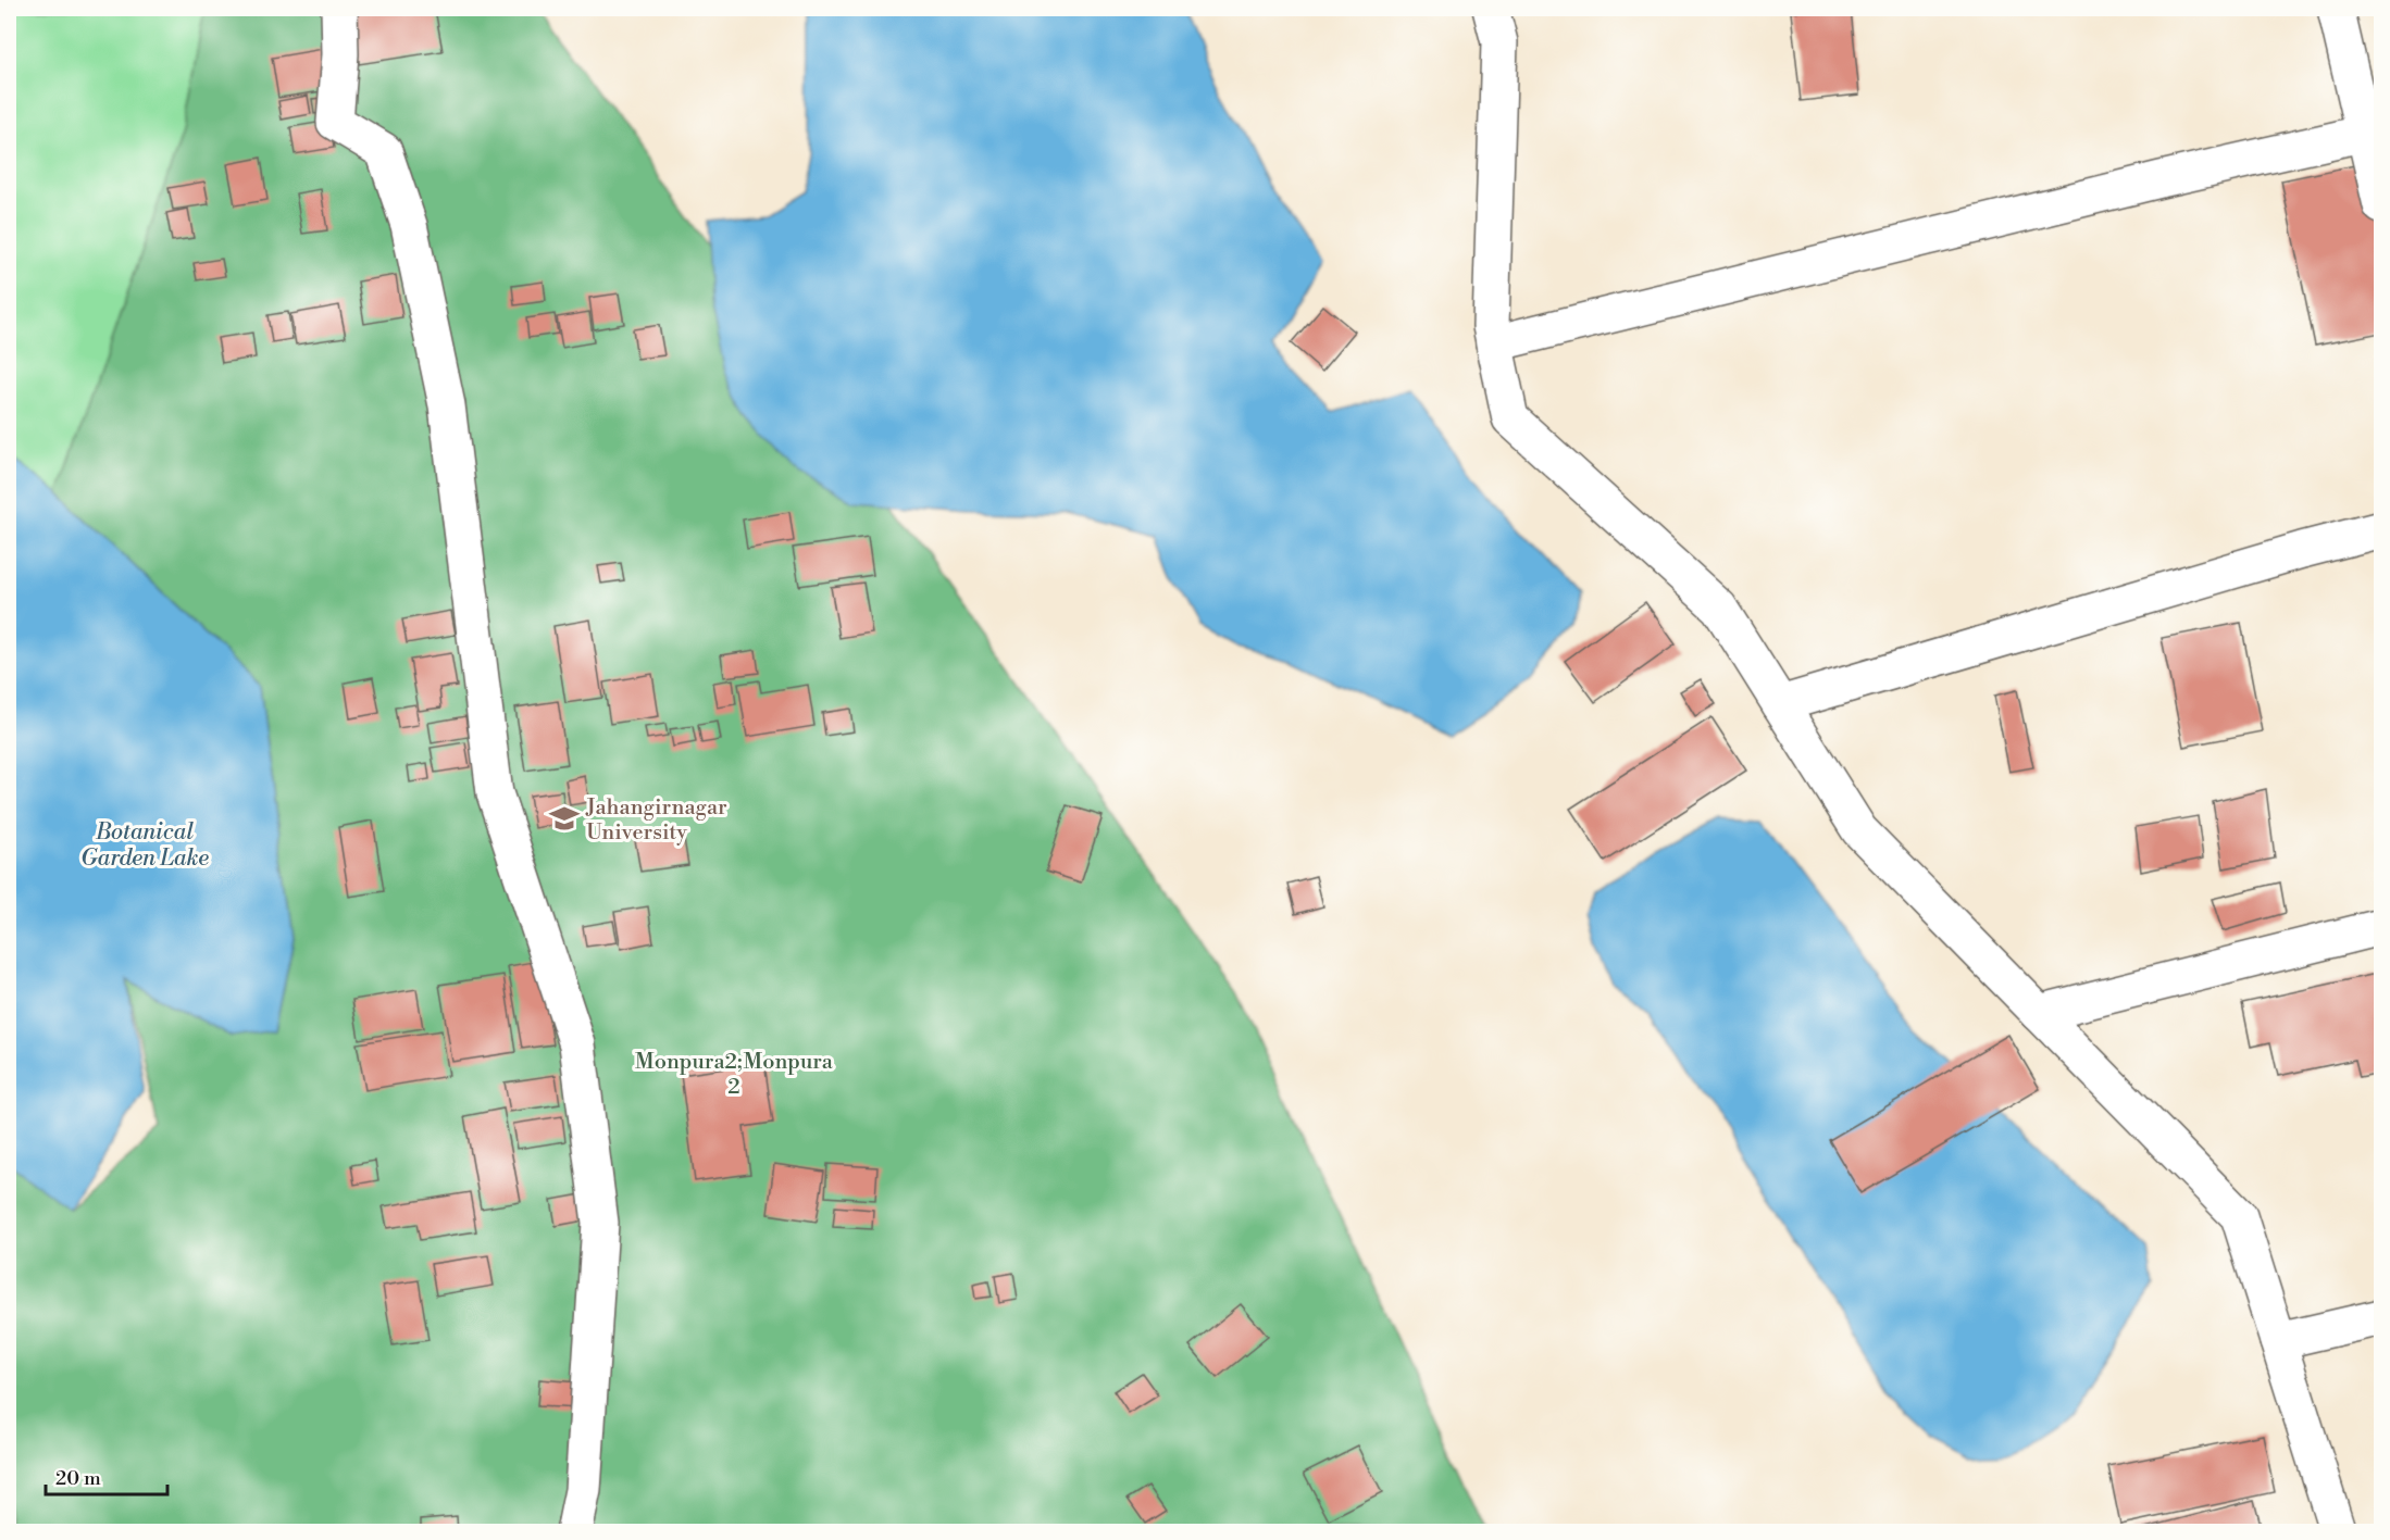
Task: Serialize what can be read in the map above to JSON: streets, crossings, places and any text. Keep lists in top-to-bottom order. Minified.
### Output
{"water":["Botanical Garden Lake"],"parks":["Monpura2;Monpura 2"],"places":{"school or university":["Jahangirnagar University"]},"scale_bar":"20 m"}
